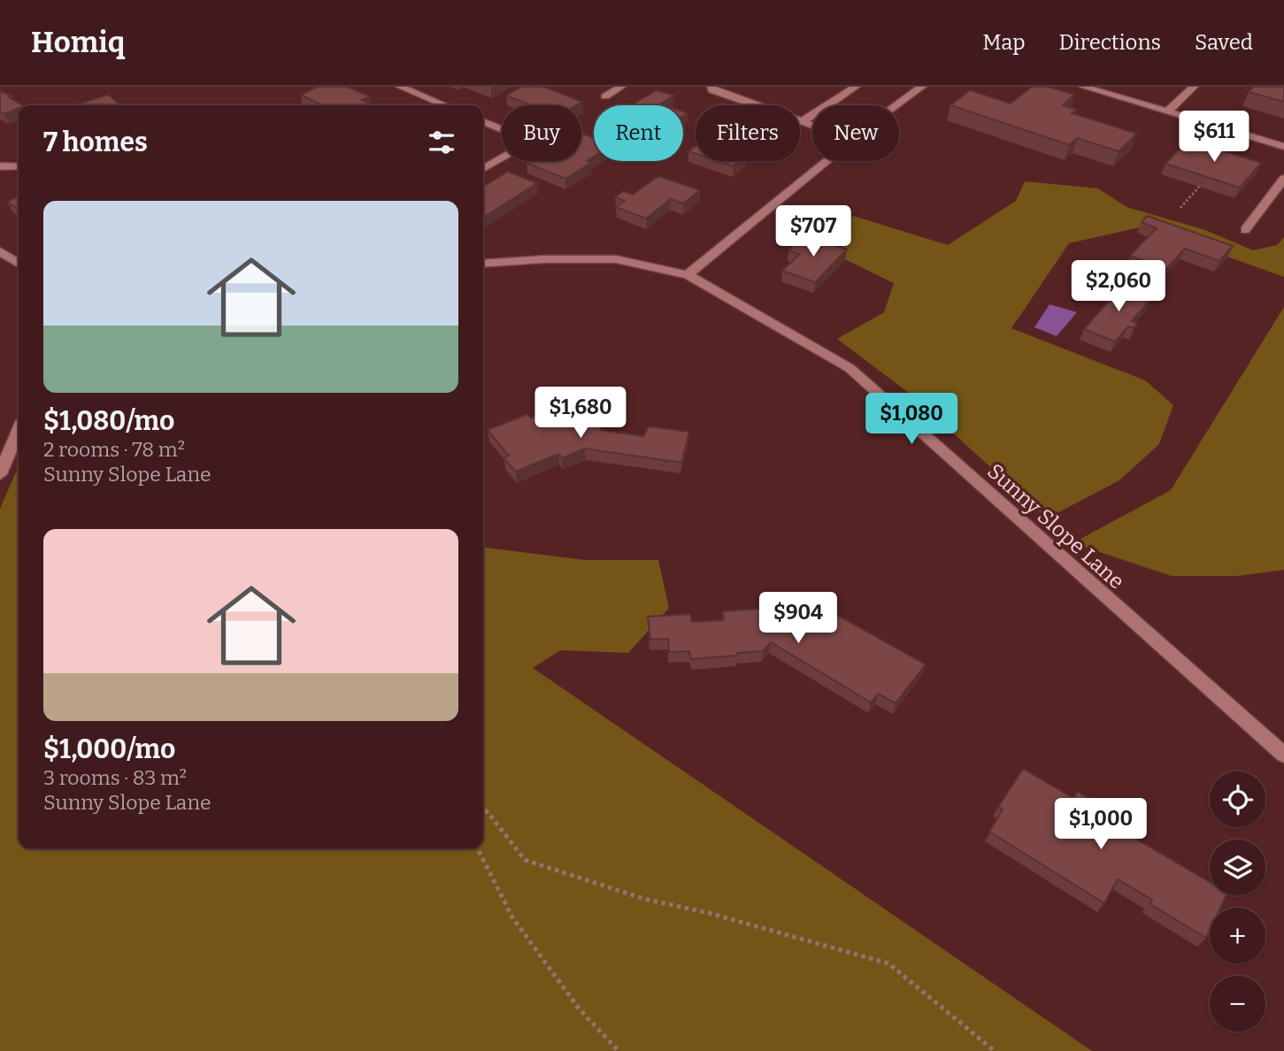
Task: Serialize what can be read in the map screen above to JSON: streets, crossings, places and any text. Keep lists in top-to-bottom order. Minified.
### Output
{"streets":{"street":["Sunny Slope Lane"]},"page":{"header":"Homiq","nav":["Map","Directions","Saved"],"chip":["Buy","Rent","Filters","New"],"heading":"7 homes","price":["$611","$707","$2,060","$1,680","$1,080","$904","$1,000"],"list":[{"name":"$1,080/mo","note":"2 rooms · 78 m² · Sunny Slope Lane"},{"name":"$1,000/mo","note":"3 rooms · 83 m² · Sunny Slope Lane"}],"map_buttons":["+","−"]}}
